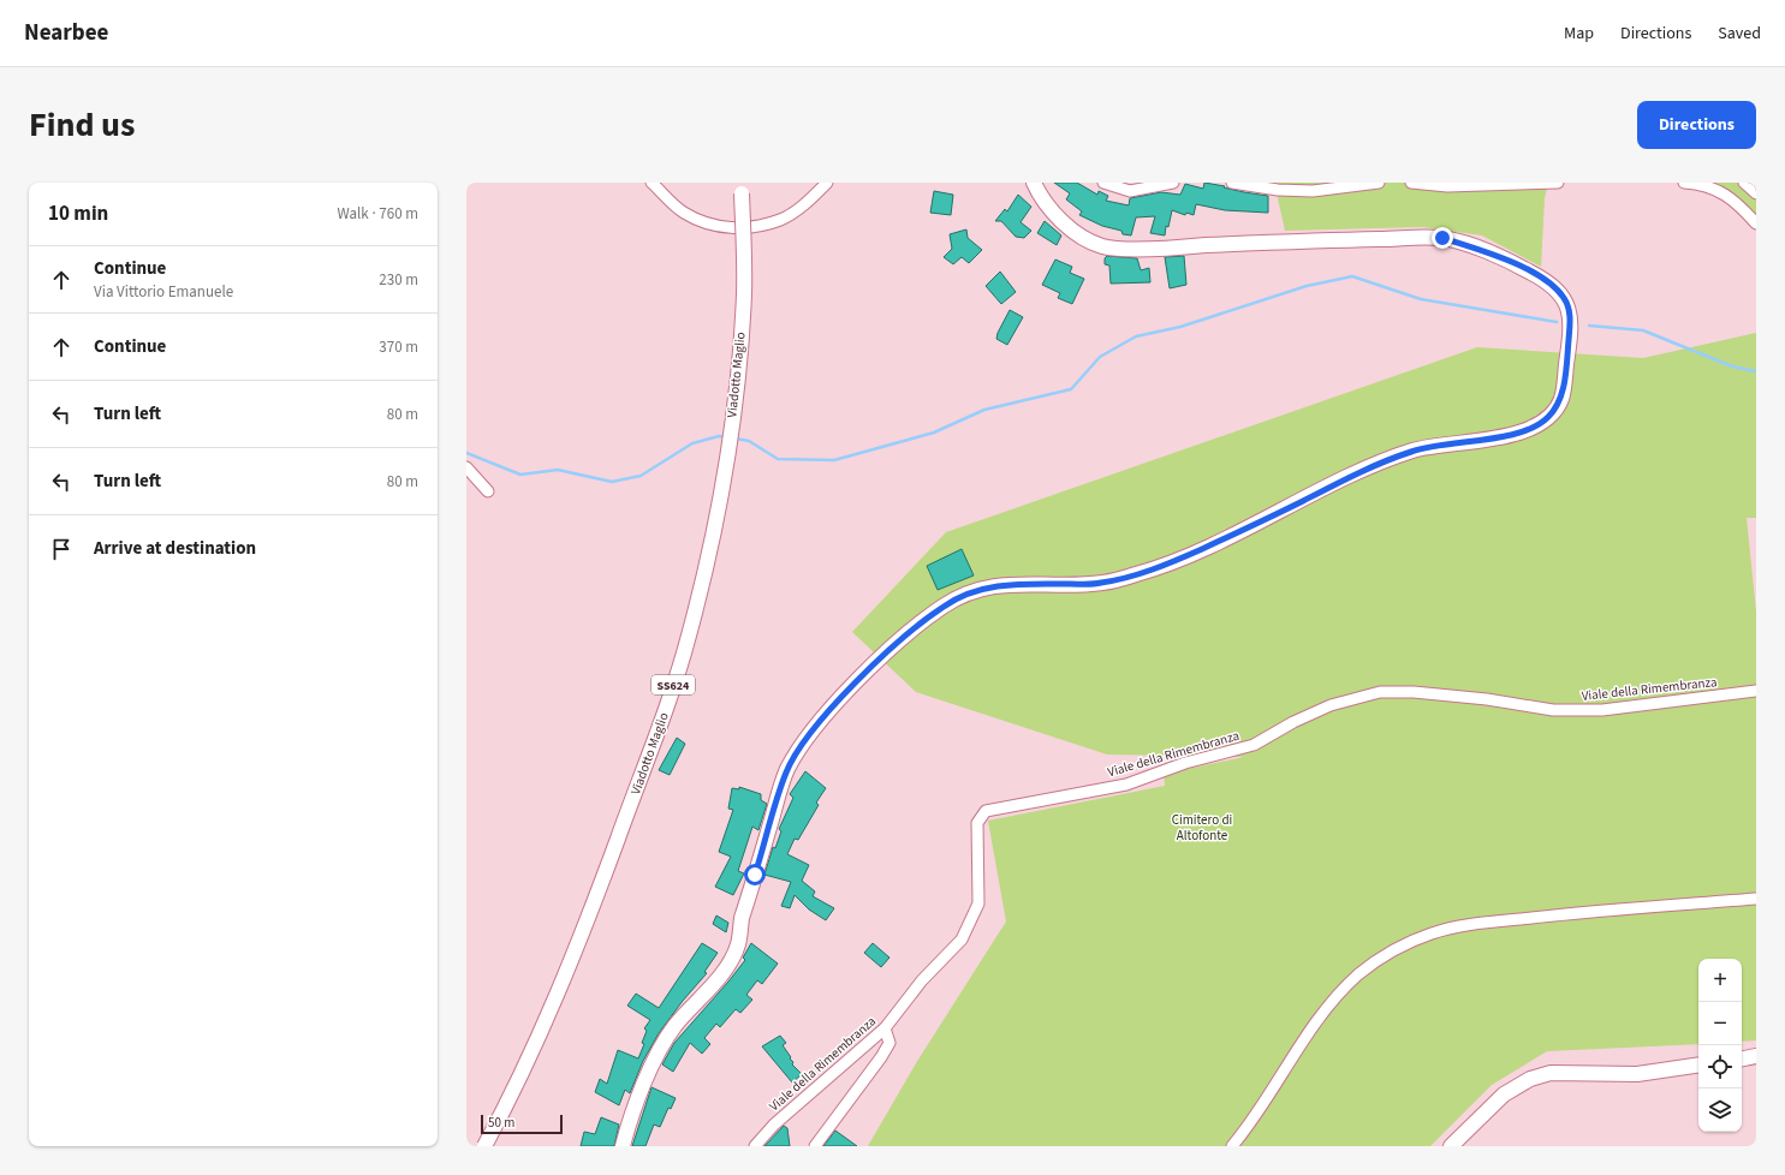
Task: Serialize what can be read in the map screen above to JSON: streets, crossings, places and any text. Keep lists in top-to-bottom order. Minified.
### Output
{"streets":{"main road":["Viadotto Maglio","SS624"],"street":["Viale della Rimembranza"]},"parks":["Cimitero di Altofonte"],"scale_bar":"50 m","page":{"header":"Nearbee","nav":["Map","Directions","Saved"],"title":"Find us","buttons":"Directions","heading":["10 min","Walk · 760 m"],"list":[["Continue","Via Vittorio Emanuele","230 m"],["Continue","370 m"],["Turn left","80 m"],["Turn left","80 m"],"Arrive at destination"],"map_buttons":["+","−"],"scale":"50 m"}}
